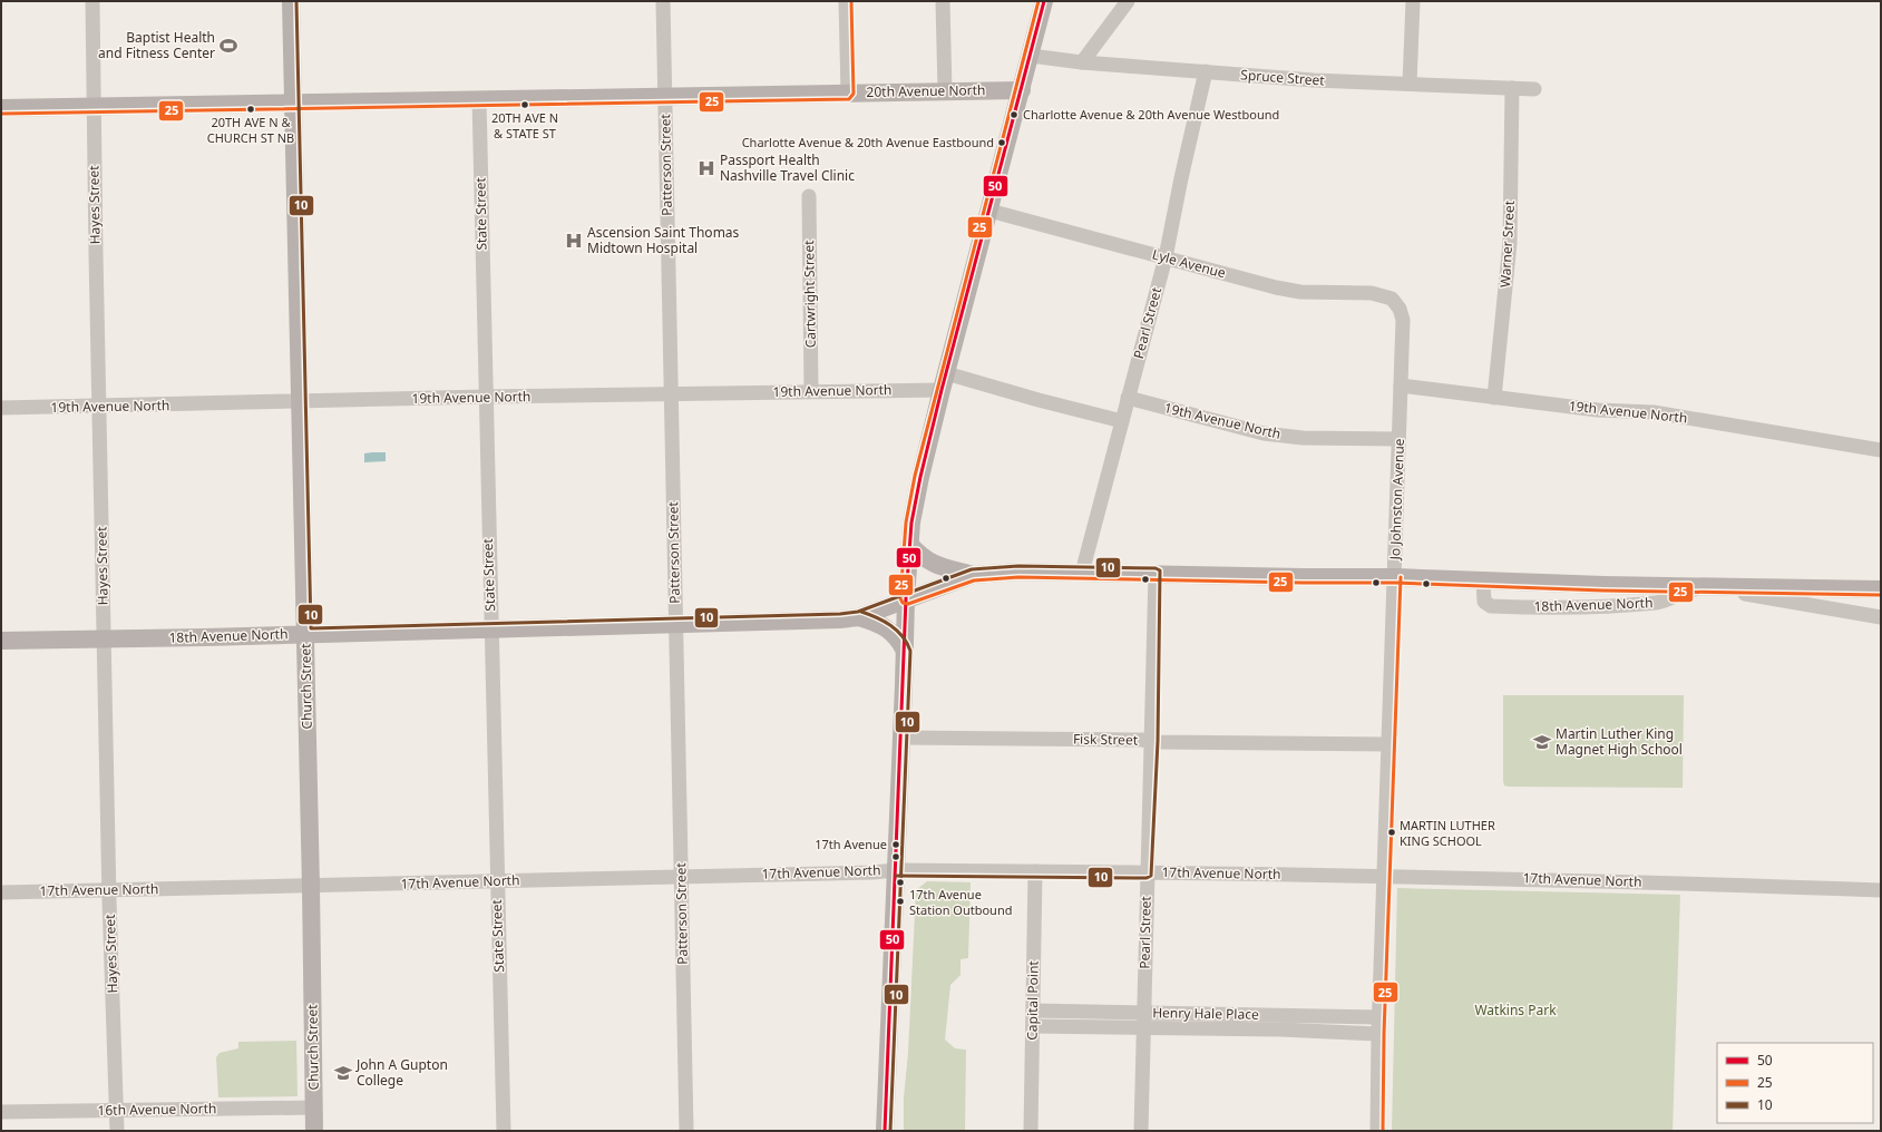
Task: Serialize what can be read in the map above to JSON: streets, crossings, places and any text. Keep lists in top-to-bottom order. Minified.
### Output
{"streets":{"main road":["20th Avenue North","18th Avenue North","Church Street"],"street":["Spruce Street","Patterson Street","Hayes Street","State Street","Warner Street","Lyle Avenue","Cartwright Street","Pearl Street","19th Avenue North","Jo Johnston Avenue","Fisk Street","17th Avenue North","Capital Point","Henry Hale Place","16th Avenue North"]},"crossings":[["Spruce Street","Warner Street"],["Spruce Street","Pearl Street"],["20th Avenue North","Patterson Street"],["20th Avenue North","Hayes Street"],["20th Avenue North","State Street"],["20th Avenue North","Church Street"],["Patterson Street","19th Avenue North"],["Patterson Street","18th Avenue North"],["Patterson Street","17th Avenue North"],["Hayes Street","19th Avenue North"],["Hayes Street","18th Avenue North"],["Hayes Street","17th Avenue North"],["Hayes Street","16th Avenue North"],["State Street","19th Avenue North"],["State Street","18th Avenue North"],["State Street","17th Avenue North"],["Warner Street","19th Avenue North"],["Lyle Avenue","Pearl Street"],["Lyle Avenue","Jo Johnston Avenue"],["Cartwright Street","19th Avenue North"],["Pearl Street","19th Avenue North"],["Pearl Street","Fisk Street"],["Pearl Street","17th Avenue North"],["Pearl Street","Henry Hale Place"],["19th Avenue North","Jo Johnston Avenue"],["19th Avenue North","Church Street"],["Jo Johnston Avenue","Fisk Street"],["Jo Johnston Avenue","17th Avenue North"],["Jo Johnston Avenue","Henry Hale Place"],["18th Avenue North","Church Street"],["Church Street","17th Avenue North"],["Church Street","16th Avenue North"],["17th Avenue North","Capital Point"],["Capital Point","Henry Hale Place"]],"parks":["Watkins Park"],"places":{"sports":["Baptist Health and Fitness Center"],"other":["20TH AVE N & STATE ST","20TH AVE N & CHURCH ST NB","Charlotte Avenue & 20th Avenue Westbound","Charlotte Avenue & 20th Avenue Eastbound","MARTIN LUTHER KING SCHOOL","17th Avenue","17th Avenue Station Outbound"],"hospital":["Passport Health Nashville Travel Clinic","Ascension Saint Thomas Midtown Hospital"],"school or university":["Martin Luther King Magnet High School","John A Gupton College"]},"lines":["transit line 50","transit line 25","transit line 10"],"legend":["50","25","10"]}
